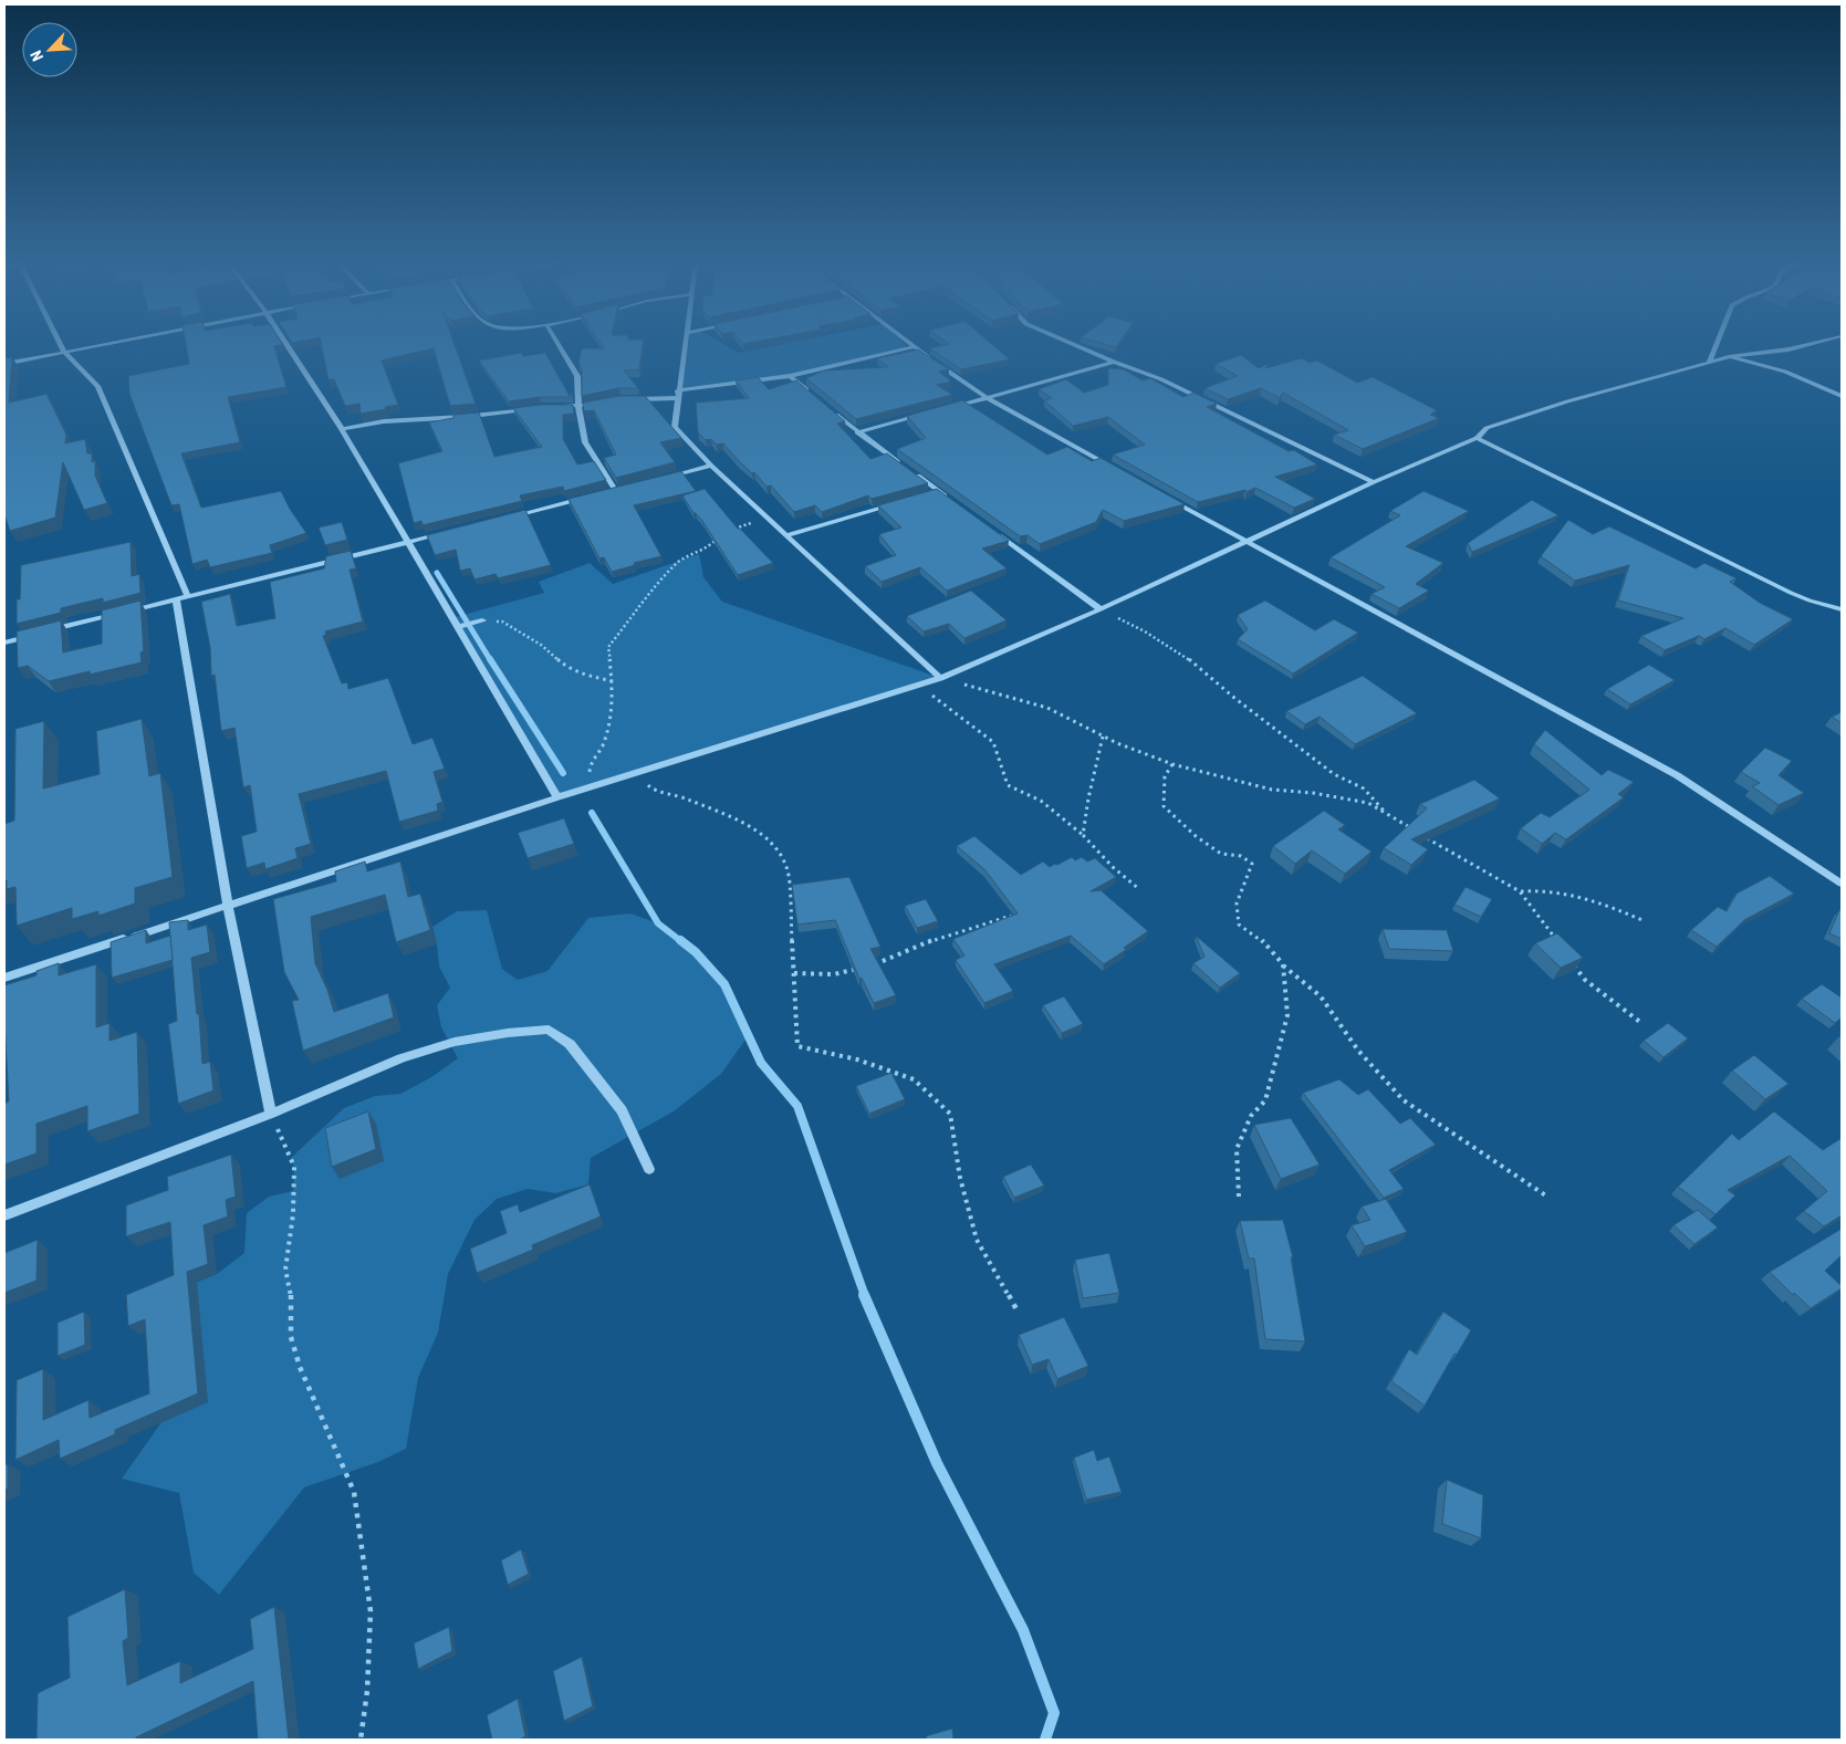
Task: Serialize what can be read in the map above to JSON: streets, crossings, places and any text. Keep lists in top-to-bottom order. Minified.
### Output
{"north":"bottom left"}
